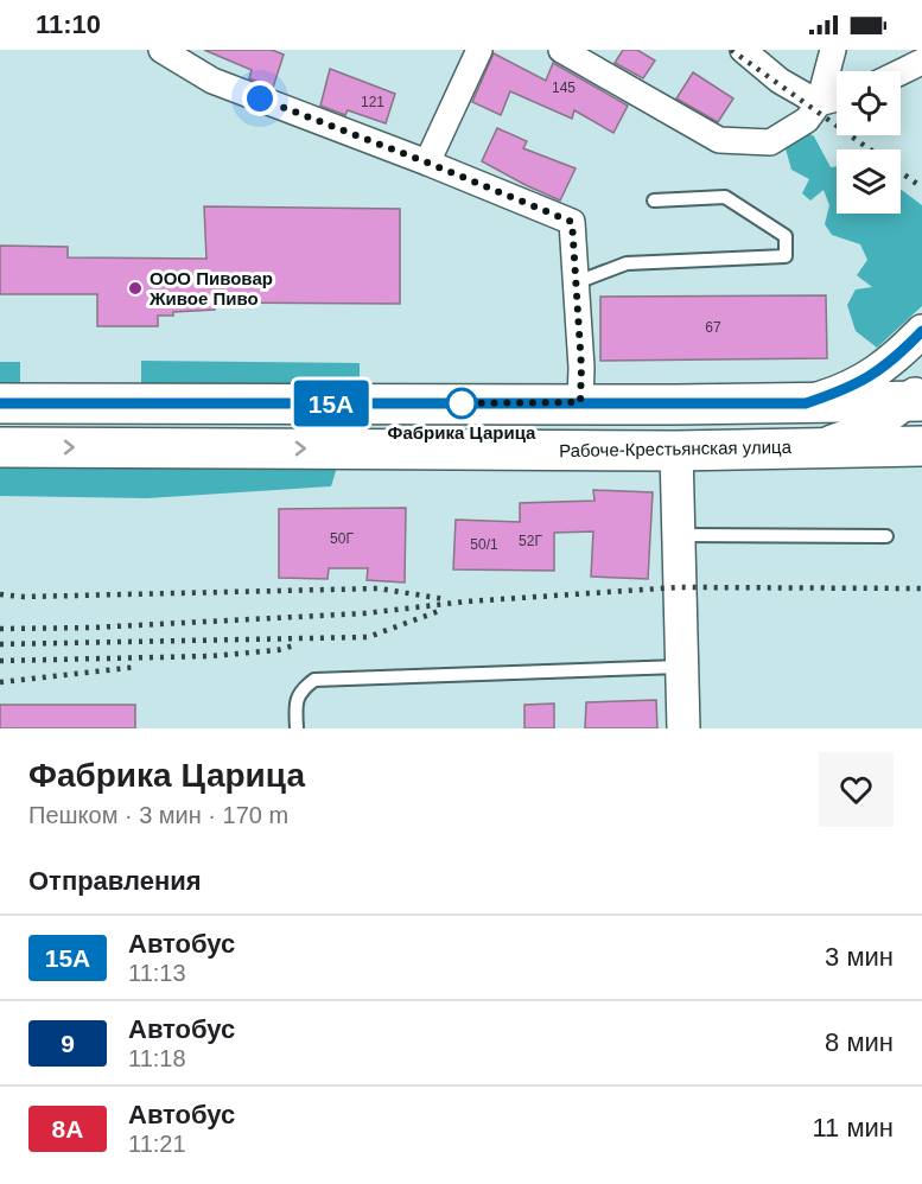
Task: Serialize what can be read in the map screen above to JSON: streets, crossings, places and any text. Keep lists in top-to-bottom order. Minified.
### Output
{"streets":{"main road":["Рабоче-Крестьянская улица"]},"places":["ООО Пивовар Живое Пиво","Фабрика Царица"],"lines":["bus line 15А"],"house_numbers":["145","121","67","50Г","52Г","50/1"],"page":{"status":"11:10","on_map":"15А","heading":[["Фабрика Царица","Пешком · 3 мин · 170 m"],"Отправления"],"list":[{"mark":"15А","name":"Автобус","note":"11:13","value":"3 мин"},{"mark":"9","name":"Автобус","note":"11:18","value":"8 мин"},{"mark":"8А","name":"Автобус","note":"11:21","value":"11 мин"}]}}
